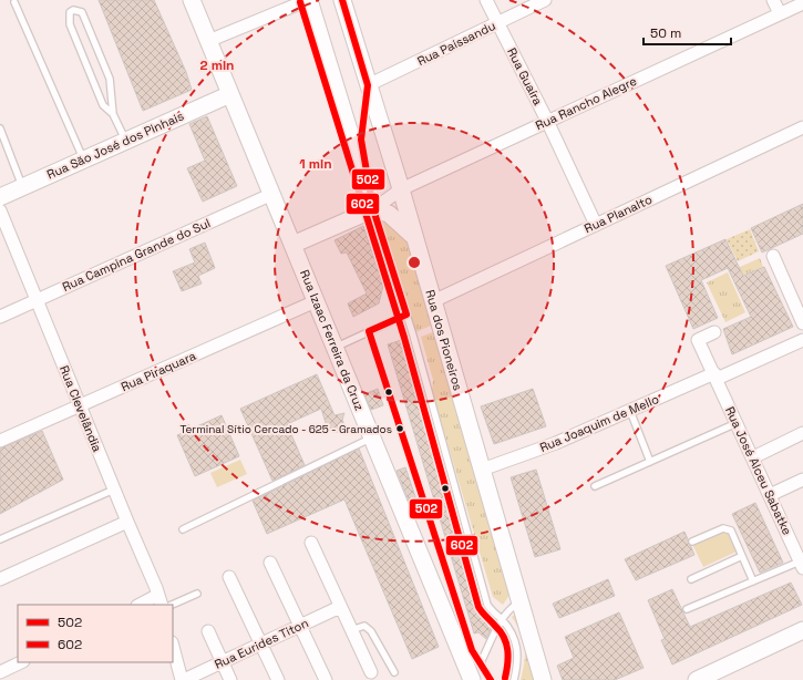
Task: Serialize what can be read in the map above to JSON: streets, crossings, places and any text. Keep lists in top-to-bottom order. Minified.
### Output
{"streets":{"main road":["Rua Rancho Alegre","Rua São José dos Pinhais","Rua Izaac Ferreira da Cruz","Rua dos Pioneiros"],"street":["Rua Paissandu","Rua Guaíra","Rua Planalto","Rua Campina Grande do Sul","Rua Piraquara","Rua Clevelândia","Rua Joaquim de Mello","Rua José Alceu Sabatke","Rua Eurides Titon"]},"crossings":[["Rua Paissandu","Rua Guaíra"],["Rua Paissandu","Rua dos Pioneiros"],["Rua Guaíra","Rua Rancho Alegre"],["Rua Guaíra","Rua Planalto"],["Rua Rancho Alegre","Rua Izaac Ferreira da Cruz"],["Rua Rancho Alegre","Rua dos Pioneiros"],["Rua São José dos Pinhais","Rua Izaac Ferreira da Cruz"],["Rua Planalto","Rua dos Pioneiros"],["Rua Campina Grande do Sul","Rua Izaac Ferreira da Cruz"],["Rua Campina Grande do Sul","Rua Clevelândia"],["Rua Izaac Ferreira da Cruz","Rua Piraquara"],["Rua dos Pioneiros","Rua Joaquim de Mello"],["Rua Piraquara","Rua Clevelândia"],["Rua Joaquim de Mello","Rua José Alceu Sabatke"]],"places":["Terminal Sítio Cercado - 625 - Gramados"],"lines":["transit line 502","transit line 602"],"legend":["502","602"],"scale_bar":"50 m","rings":["2 min","1 min"]}
